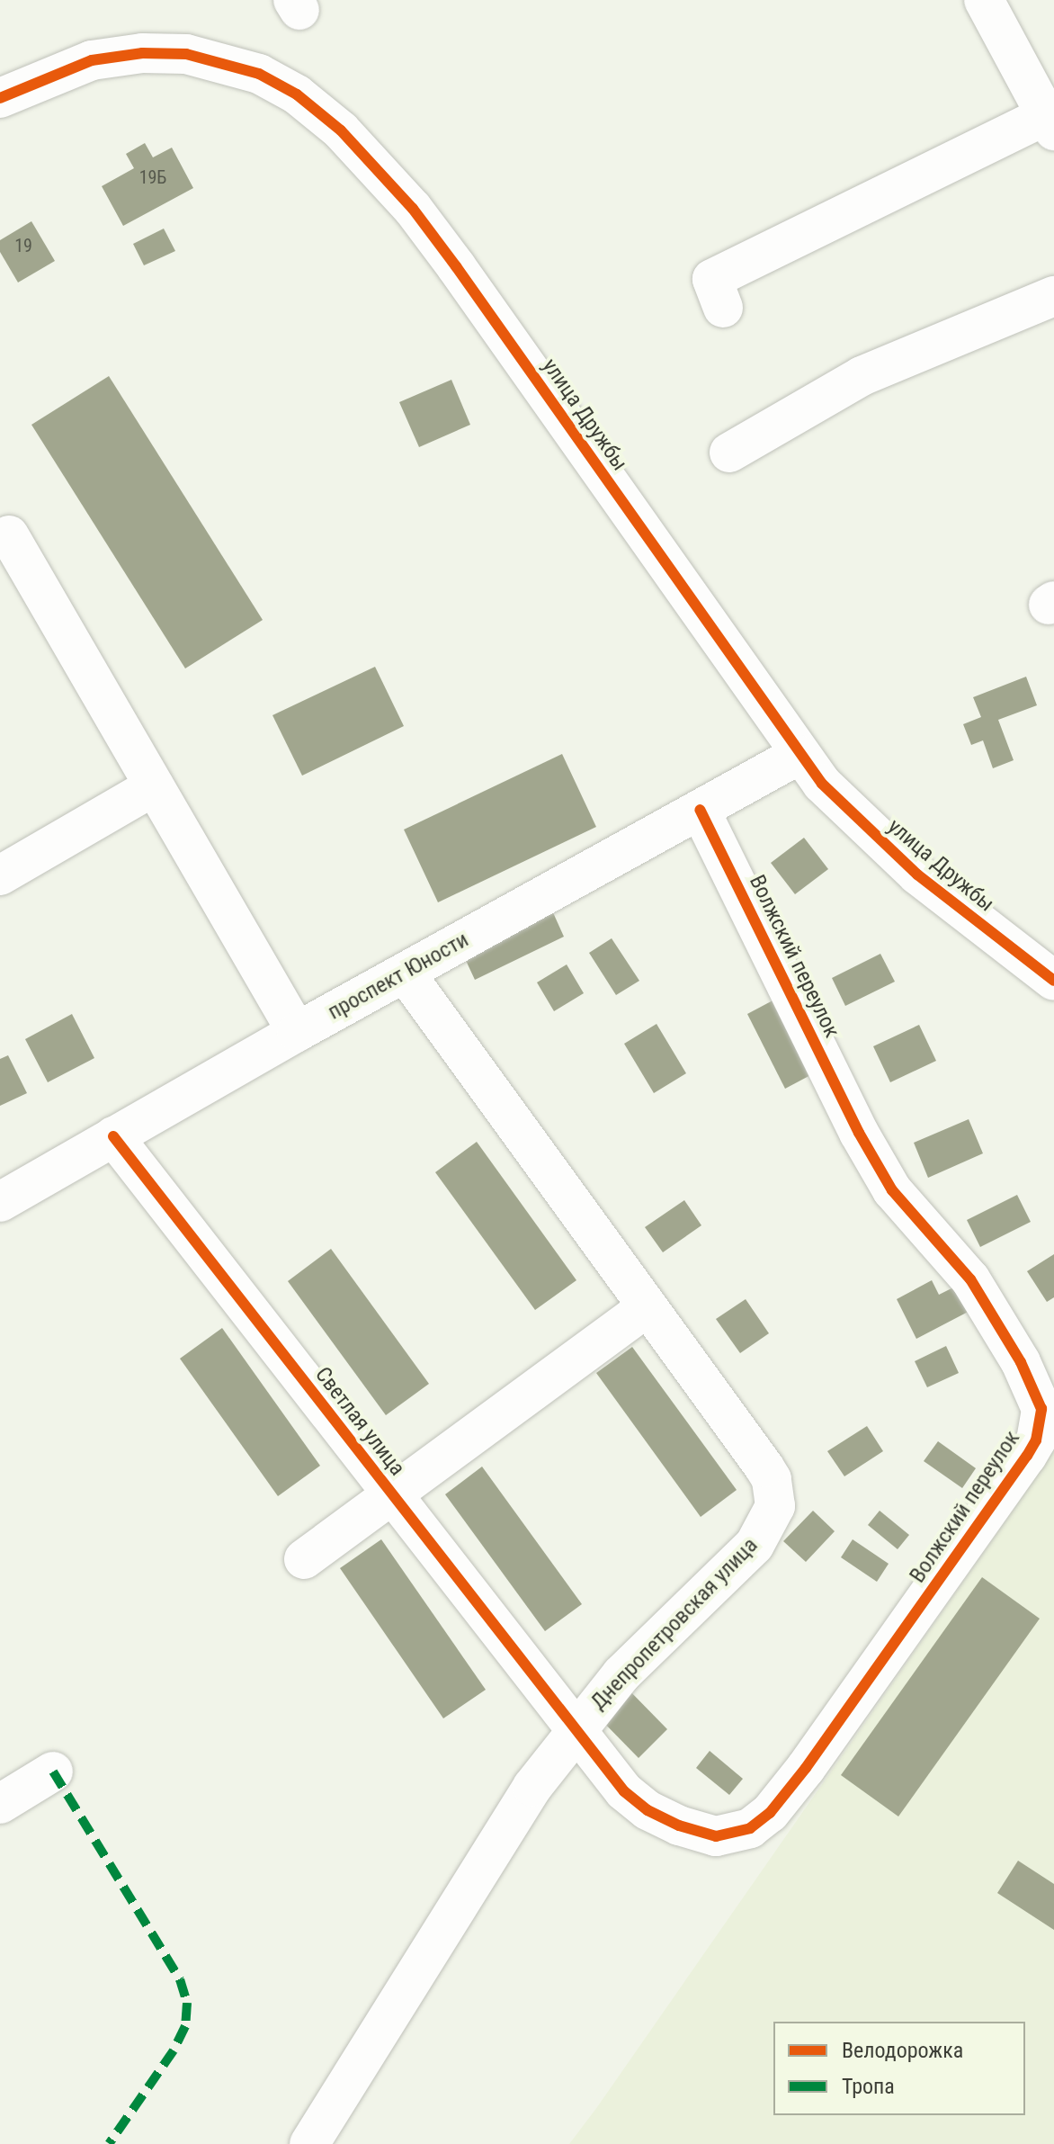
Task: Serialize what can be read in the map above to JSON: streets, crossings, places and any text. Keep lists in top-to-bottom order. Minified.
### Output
{"streets":{"street":["улица Дружбы","Волжский переулок","проспект Юности","Светлая улица","Днепропетровская улица"]},"crossings":[["улица Дружбы","проспект Юности"],["Волжский переулок","проспект Юности"],["Волжский переулок","Светлая улица"],["Волжский переулок","Днепропетровская улица"],["проспект Юности","Светлая улица"],["проспект Юности","Днепропетровская улица"],["Светлая улица","Днепропетровская улица"]],"house_numbers":["19Б","19"],"legend":["Велодорожка","Тропа"]}
